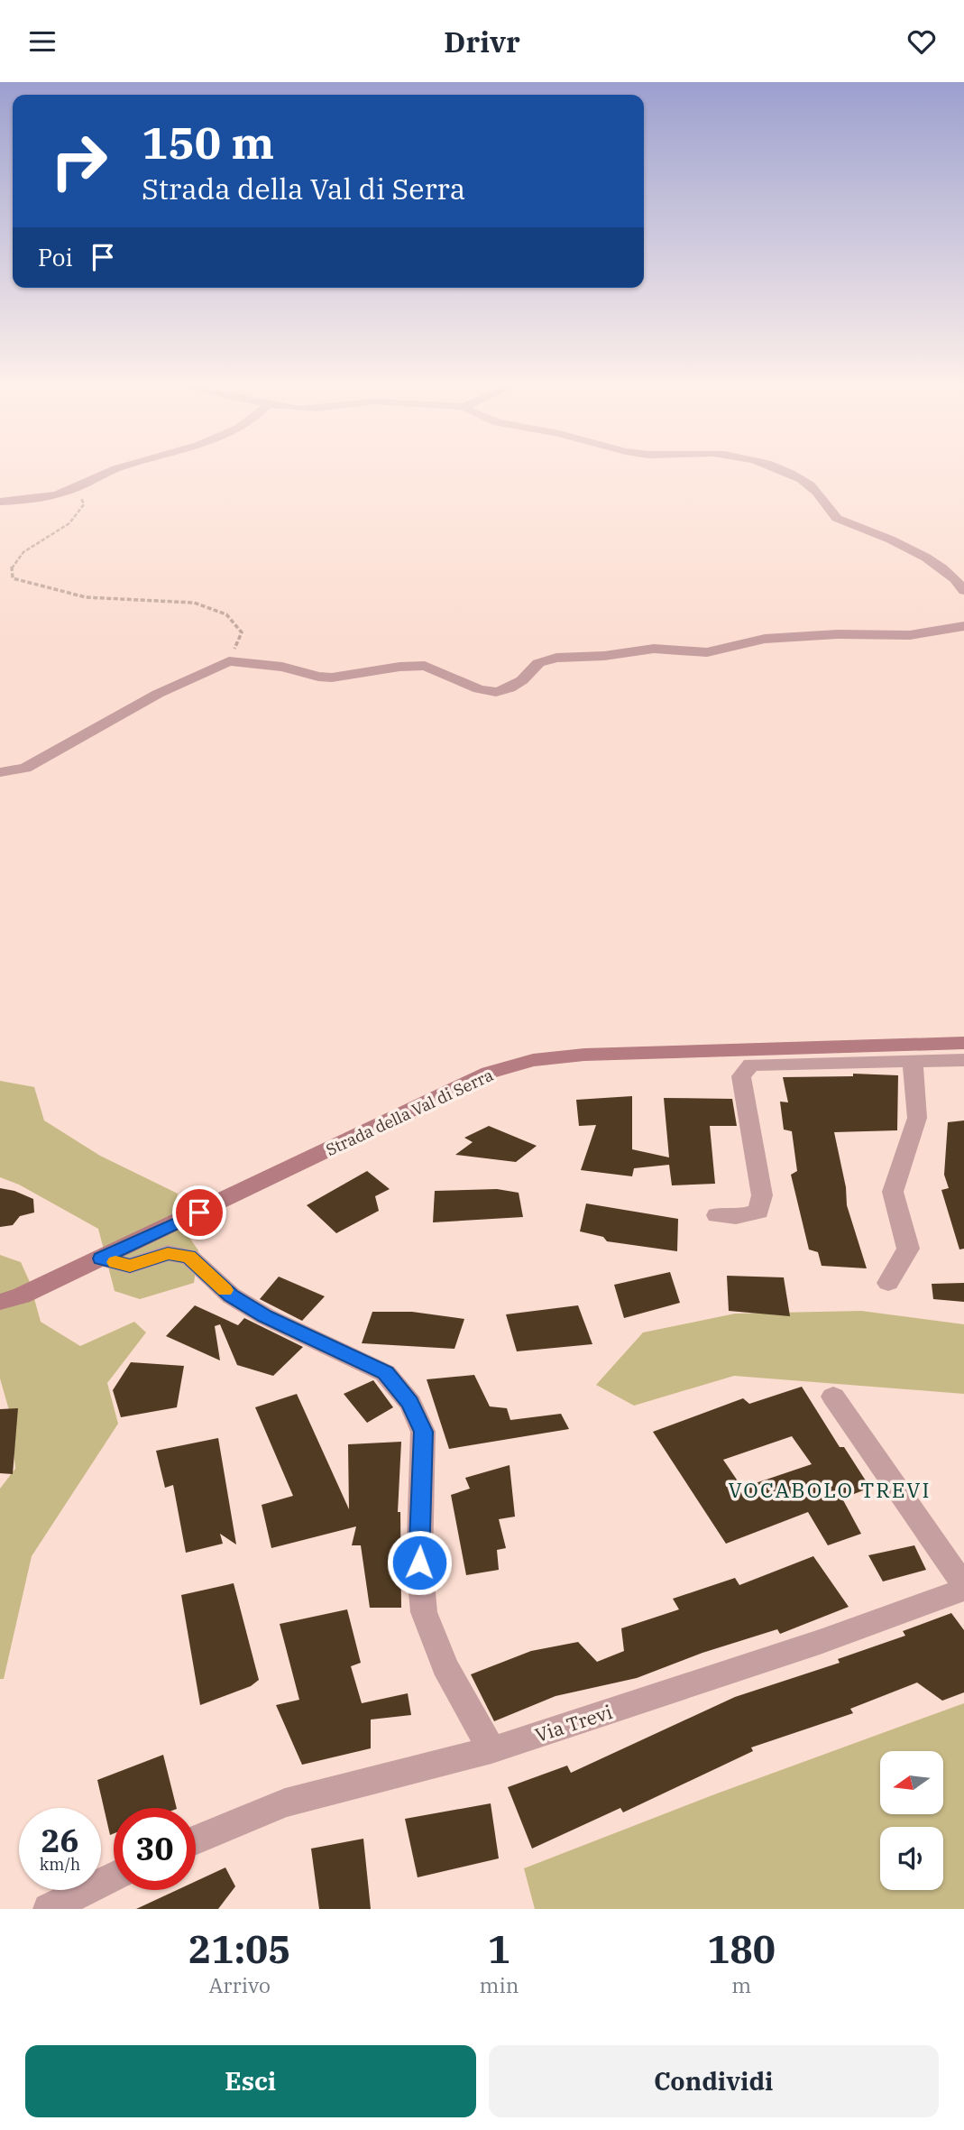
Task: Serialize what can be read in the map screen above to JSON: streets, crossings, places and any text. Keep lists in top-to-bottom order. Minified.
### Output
{"streets":{"street":["Strada della Val di Serra","Via Trevi"]},"districts":["VOCABOLO TREVI"],"north":"left","page":{"header":"Drivr","turn":["150 m","Strada della Val di Serra"],"then":"Poi","speed":"26 km/h","limit":"30","eta":["21:05","Arrivo","1","min","180","m"],"buttons":["Esci","Condividi"]}}
